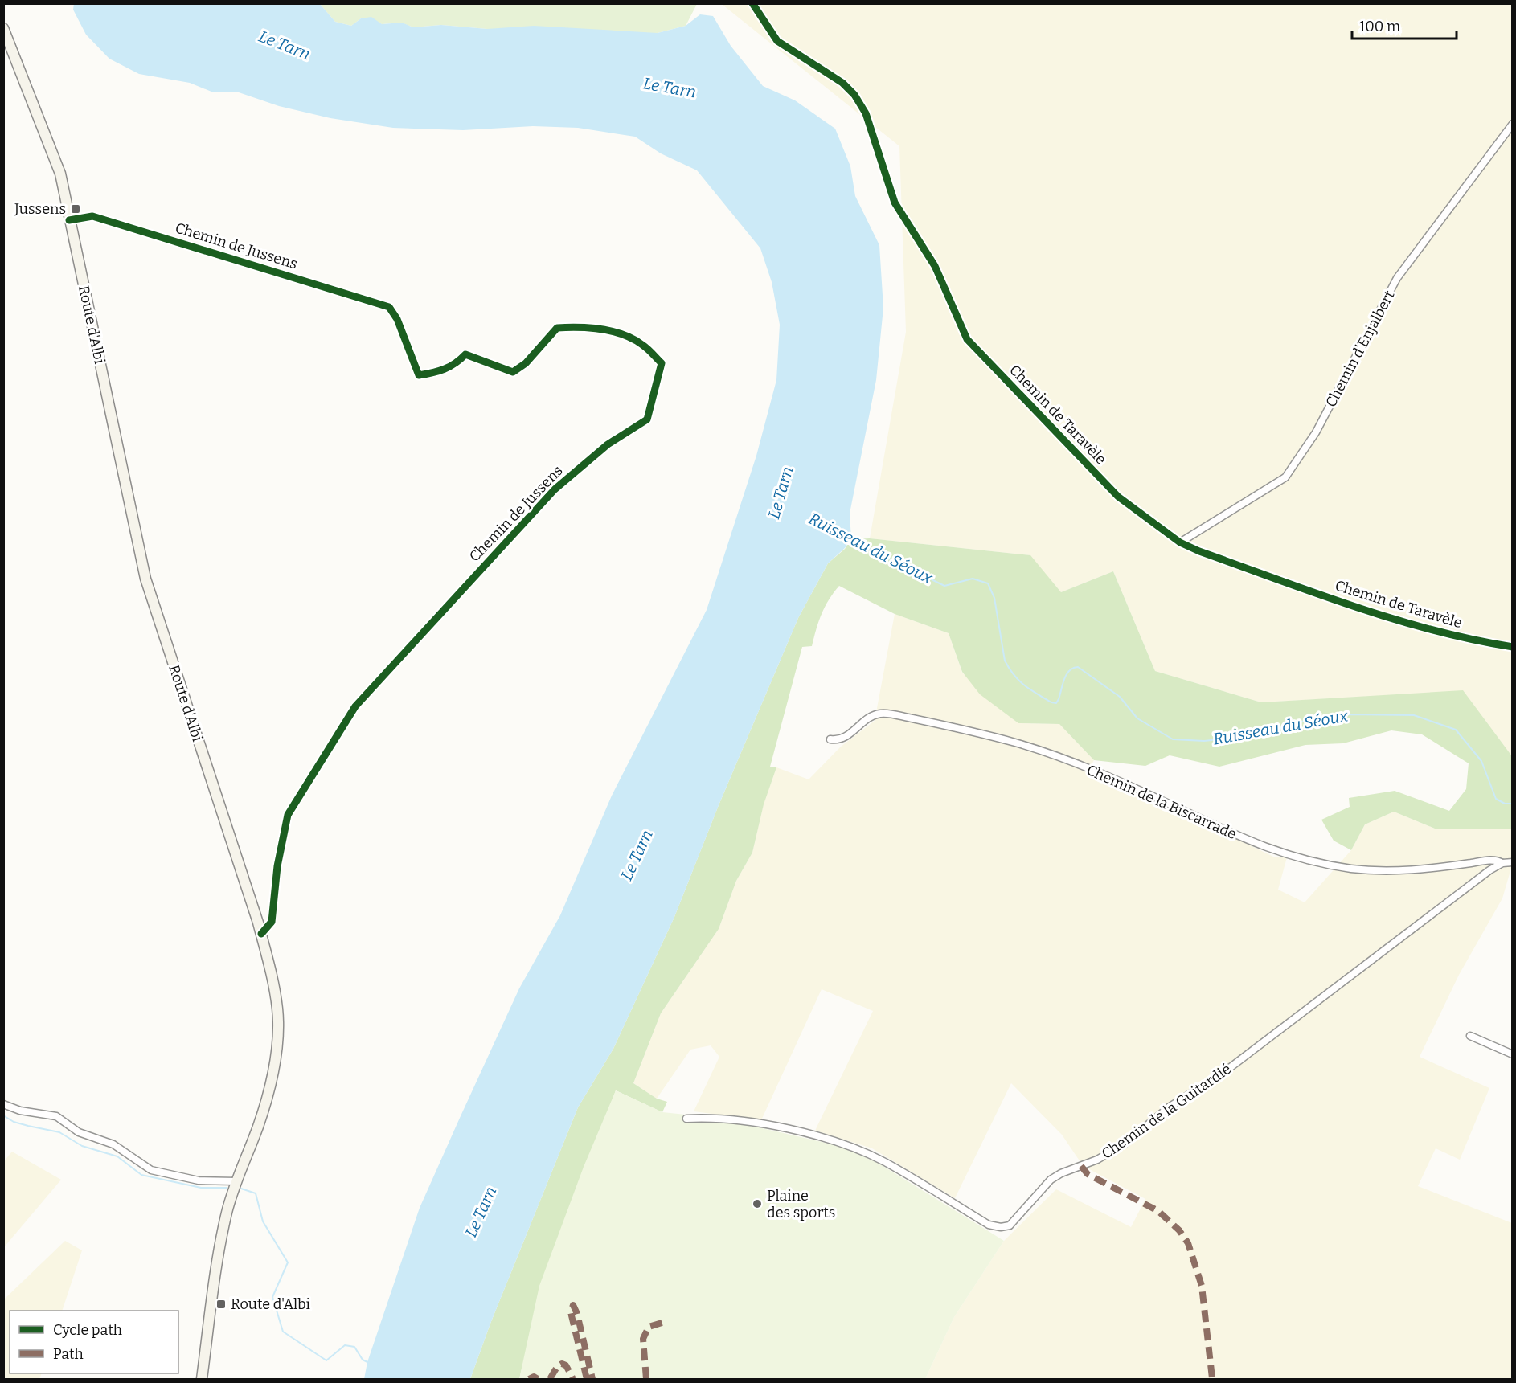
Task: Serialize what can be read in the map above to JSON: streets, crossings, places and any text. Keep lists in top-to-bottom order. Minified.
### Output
{"streets":{"street":["Chemin de Jussens","Route d'Albi","Chemin d'Enjalbert","Chemin de Taravèle","Chemin de la Biscarrade","Chemin de la Guitardié"]},"crossings":[["Chemin de Jussens","Route d'Albi"],["Chemin d'Enjalbert","Chemin de Taravèle"],["Chemin de la Biscarrade","Chemin de la Guitardié"]],"water":["Le Tarn","Ruisseau du Séoux"],"places":{"transit":["Jussens","Route d'Albi"],"other":["Plaine des sports"]},"legend":["Cycle path","Path"],"scale_bar":"100 m"}
